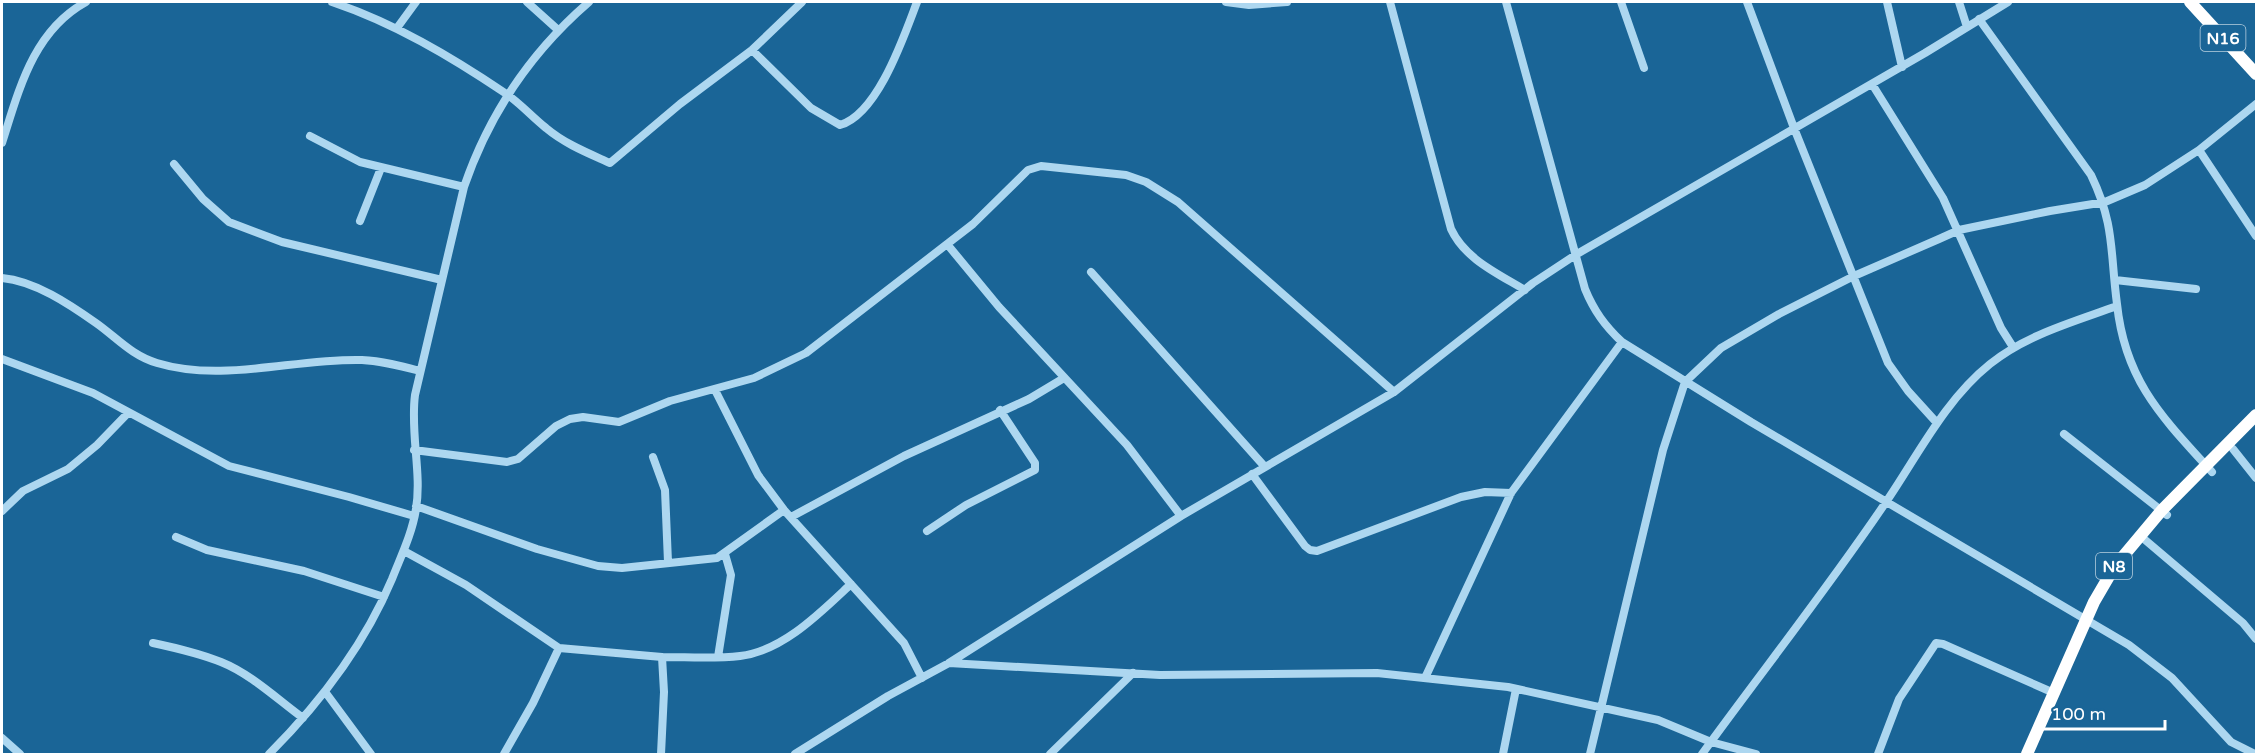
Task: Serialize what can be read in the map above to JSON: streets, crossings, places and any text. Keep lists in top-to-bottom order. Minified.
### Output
{"streets":{"highway":["N16","N8"]},"scale_bar":"100 m"}
